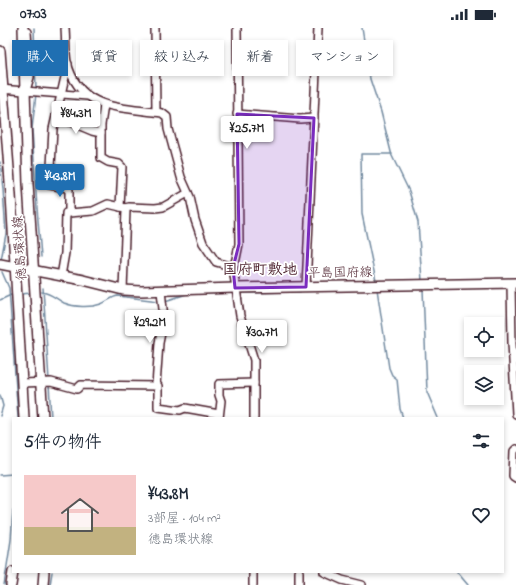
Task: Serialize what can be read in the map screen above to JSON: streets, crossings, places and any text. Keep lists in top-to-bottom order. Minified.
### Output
{"streets":{"main road":["徳島環状線","平島国府線"]},"crossings":[["徳島環状線","平島国府線"]],"districts":["国府町敷地"],"page":{"status":"07:03","chip":["購入","賃貸","絞り込み","新着","マンション"],"price":["¥84.3M","¥25.7M","¥43.8M","¥29.2M","¥30.7M"],"heading":"5件の物件","list":[{"name":"¥43.8M","note":"3部屋 · 104 m² · 徳島環状線"}]}}
